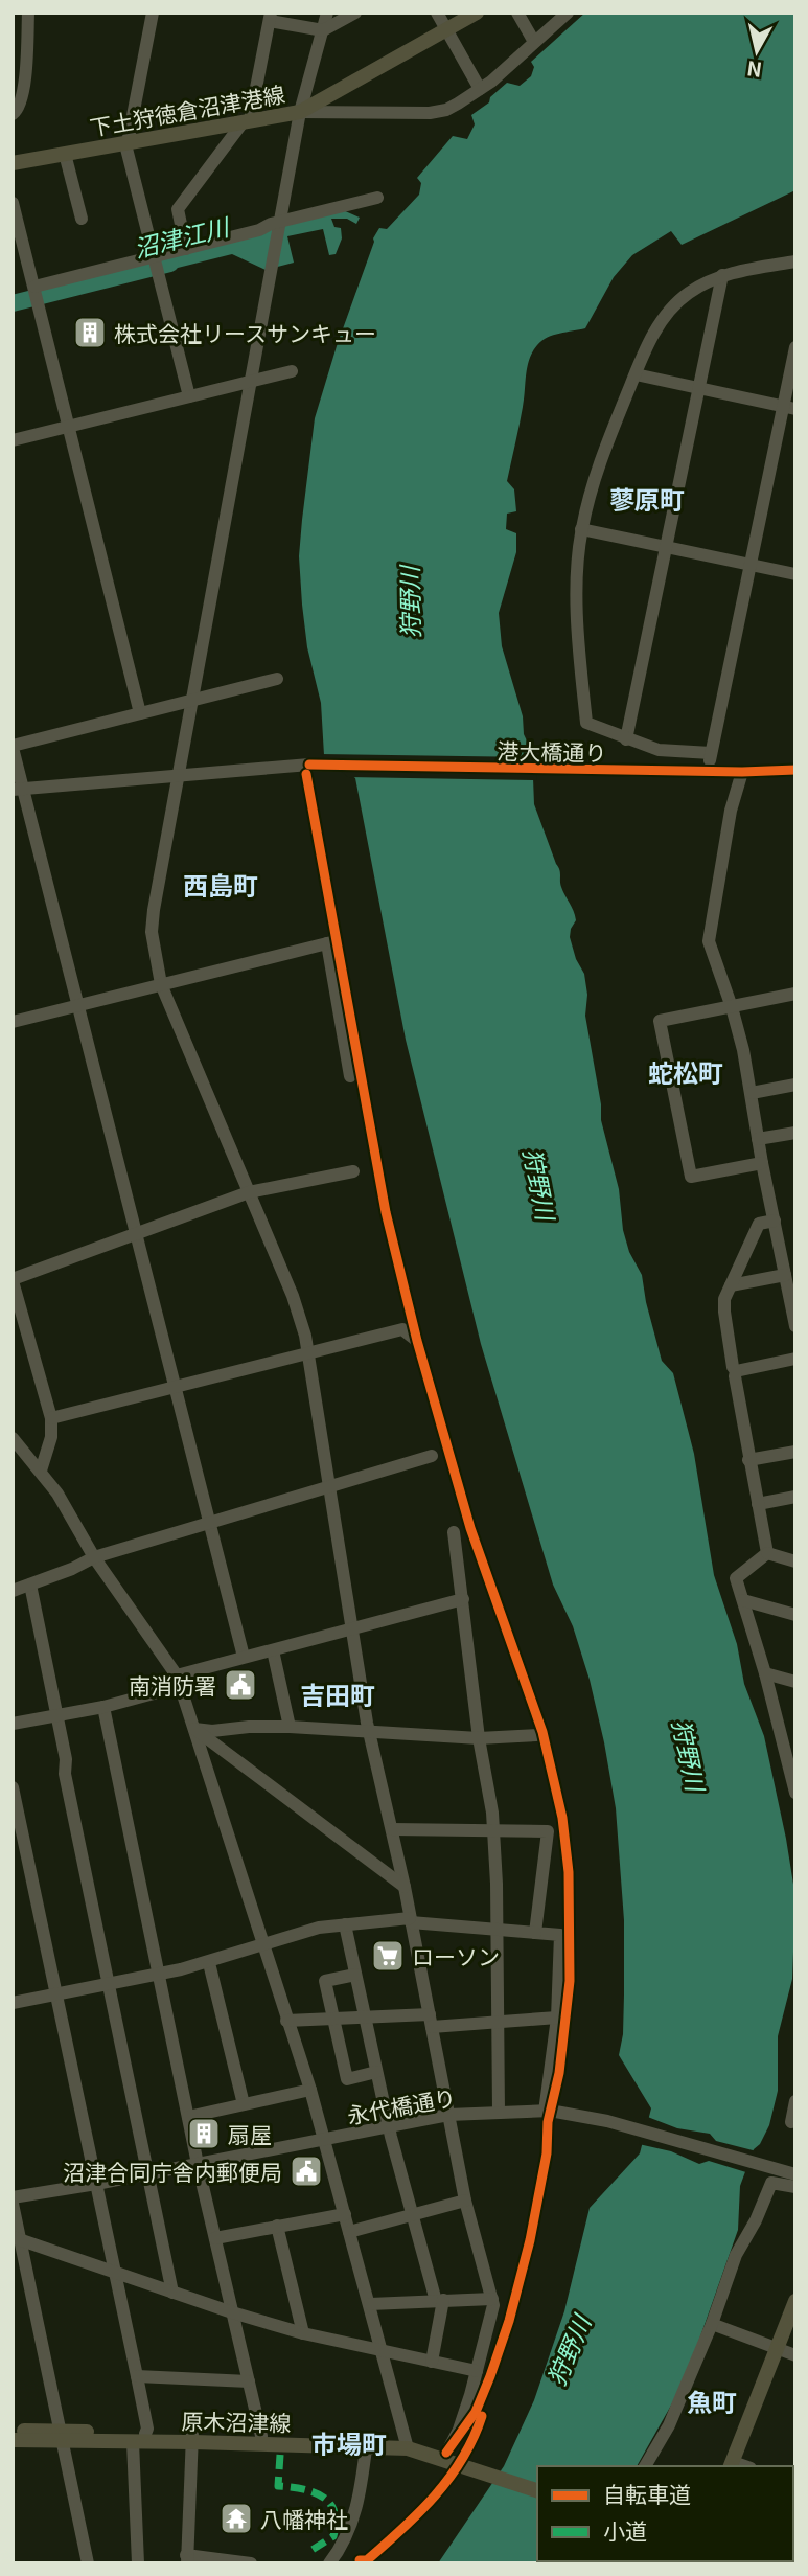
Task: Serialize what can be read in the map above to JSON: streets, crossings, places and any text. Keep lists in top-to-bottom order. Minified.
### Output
{"streets":{"main road":["下土狩徳倉沼津港線","原木沼津線"],"street":["港大橋通り","永代橋通り"]},"districts":["蓼原町","西島町","蛇松町","吉田町","魚町","市場町"],"water":["沼津江川","狩野川"],"places":{"building":["株式会社リースサンキュー","扇屋"],"public building":["南消防署","沼津合同庁舎内郵便局"],"supermarket":["ローソン"],"temple":["八幡神社"]},"legend":["自転車道","小道"],"north":"bottom"}
